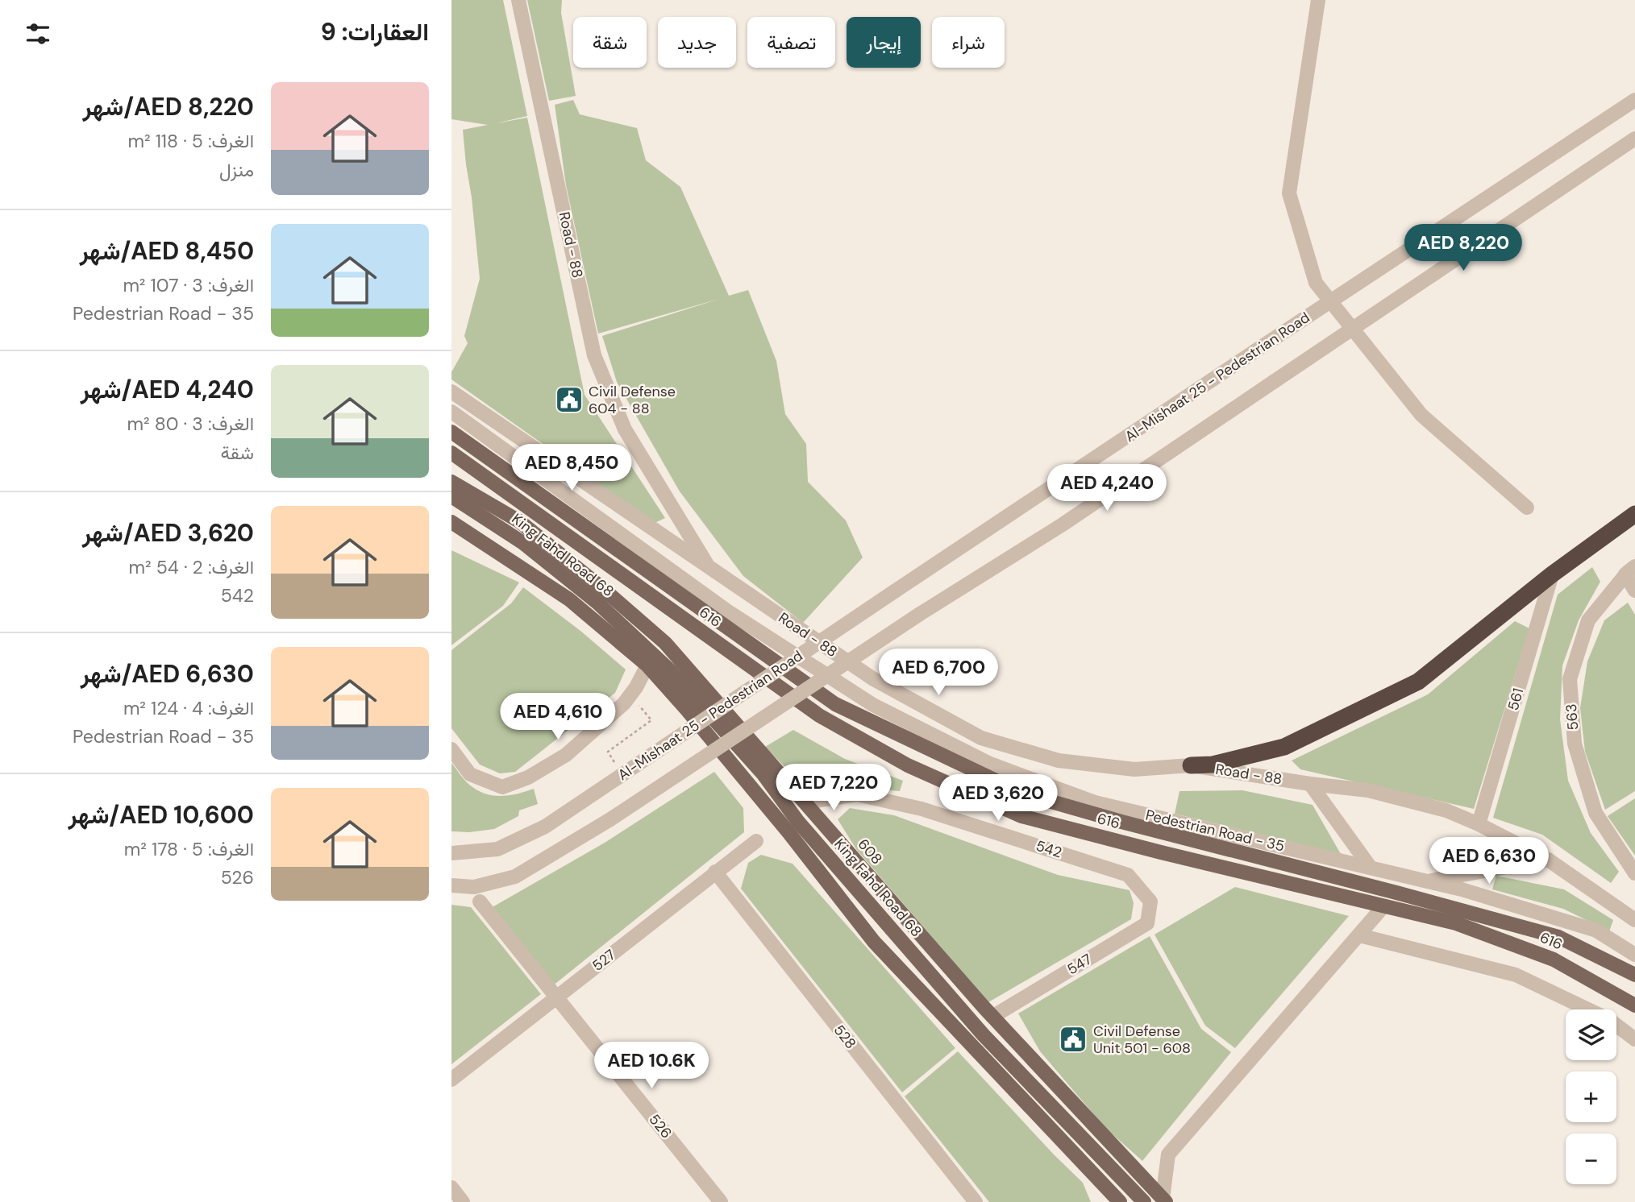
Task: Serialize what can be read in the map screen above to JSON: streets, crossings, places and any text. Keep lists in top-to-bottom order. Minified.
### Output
{"streets":{"main road":["King Fahd Road 68","616","608"],"street":["Road - 88","Al-Mishaat 25 - Pedestrian Road","561","563","Pedestrian Road - 35","542","527","547","528","526"]},"crossings":[["Road - 88","561"],["542","608"],["542","547"],["608","547"],["527","528"],["527","526"]],"places":{"public building":["Civil Defense 604 - 88","Civil Defense Unit 501 - 608"]},"page":{"heading":"العقارات: 9","chip":["شراء","إيجار","تصفية","جديد","شقة"],"list":[{"name":"AED 8,220/شهر","note":"الغرف: 5 · 118 m² · منزل"},{"name":"AED 8,450/شهر","note":"الغرف: 3 · 107 m² · Pedestrian Road - 35"},{"name":"AED 4,240/شهر","note":"الغرف: 3 · 80 m² · شقة"},{"name":"AED 3,620/شهر","note":"الغرف: 2 · 54 m² · 542"},{"name":"AED 6,630/شهر","note":"الغرف: 4 · 124 m² · Pedestrian Road - 35"},{"name":"AED 10,600/شهر","note":"الغرف: 5 · 178 m² · 526"}],"price":["AED 8,220","AED 8,450","AED 4,240","AED 6,700","AED 4,610","AED 7,220","AED 3,620","AED 6,630","AED 10.6K"],"map_buttons":["+","−"]}}
